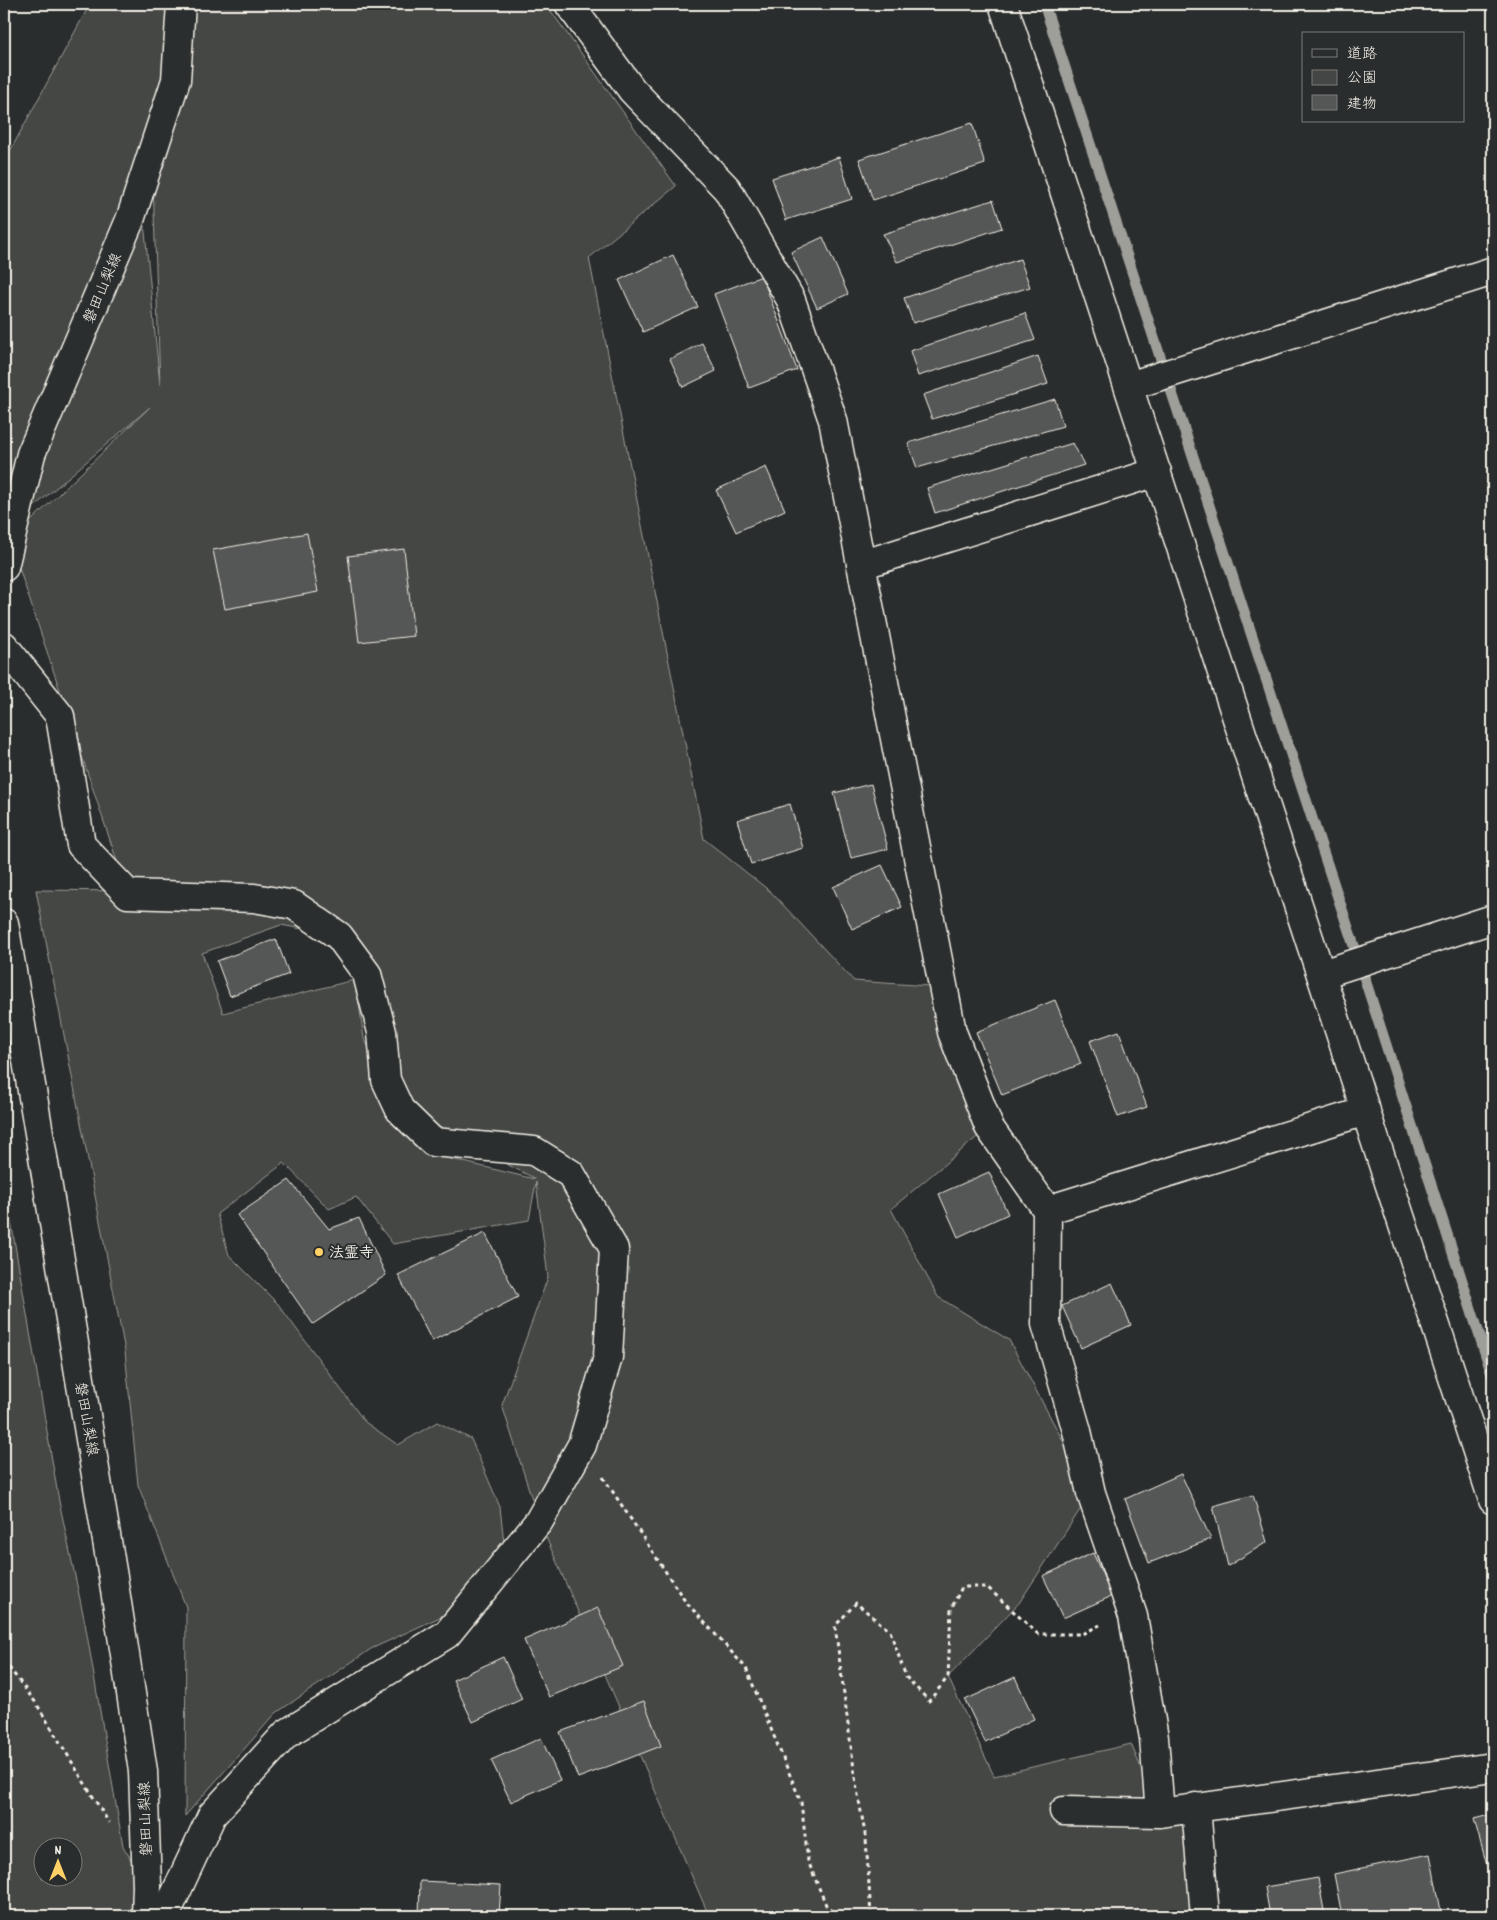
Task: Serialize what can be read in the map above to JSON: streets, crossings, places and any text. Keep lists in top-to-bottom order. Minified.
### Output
{"streets":{"street":["磐田山梨線"]},"places":["法霊寺"],"legend":["道路","公園","建物"],"north":"top"}
